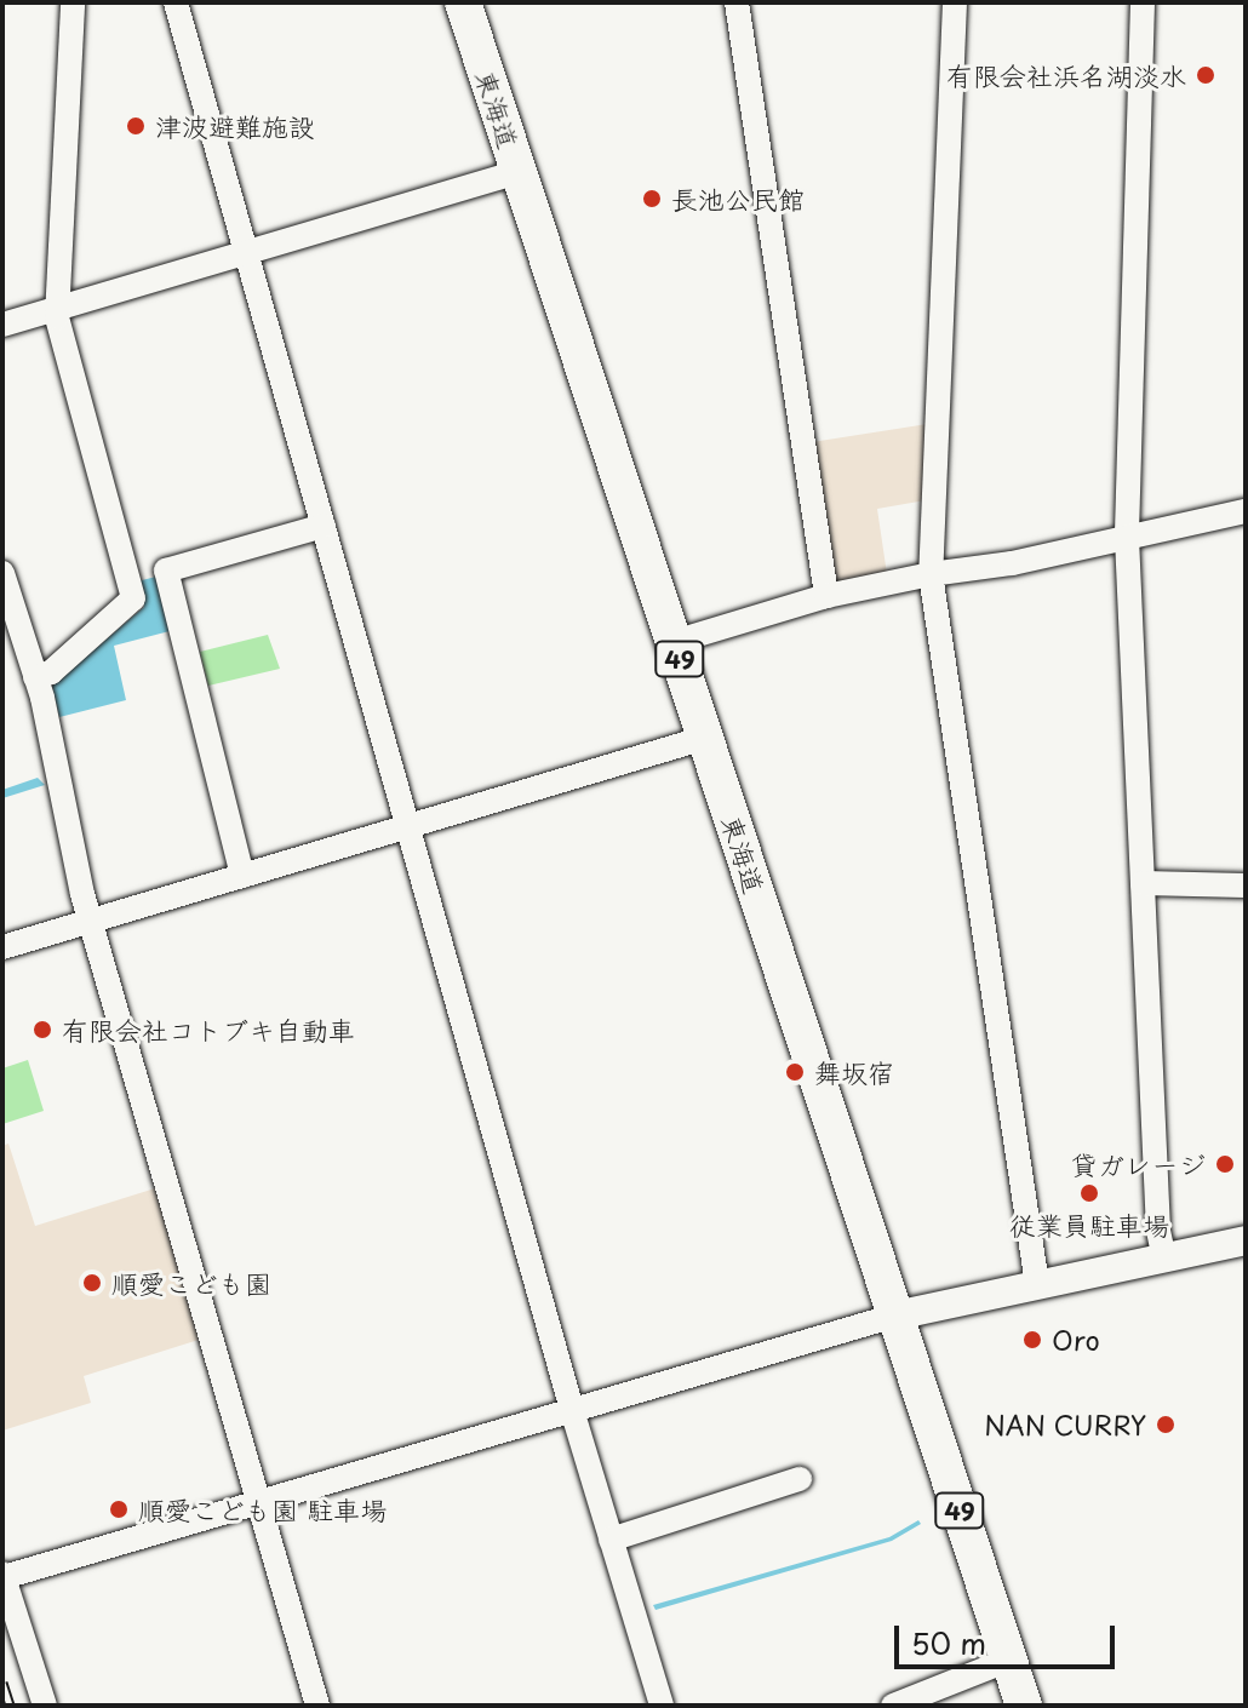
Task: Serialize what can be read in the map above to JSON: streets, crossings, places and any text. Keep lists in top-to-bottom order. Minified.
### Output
{"streets":{"main road":["東海道","49"]},"places":["有限会社浜名湖淡水","津波避難施設","長池公民館","有限会社コトブキ自動車","舞坂宿","貸ガレージ","従業員駐車場","順愛こども園","Oro","NAN CURRY","順愛こども園 駐車場"],"scale_bar":"50 m"}
